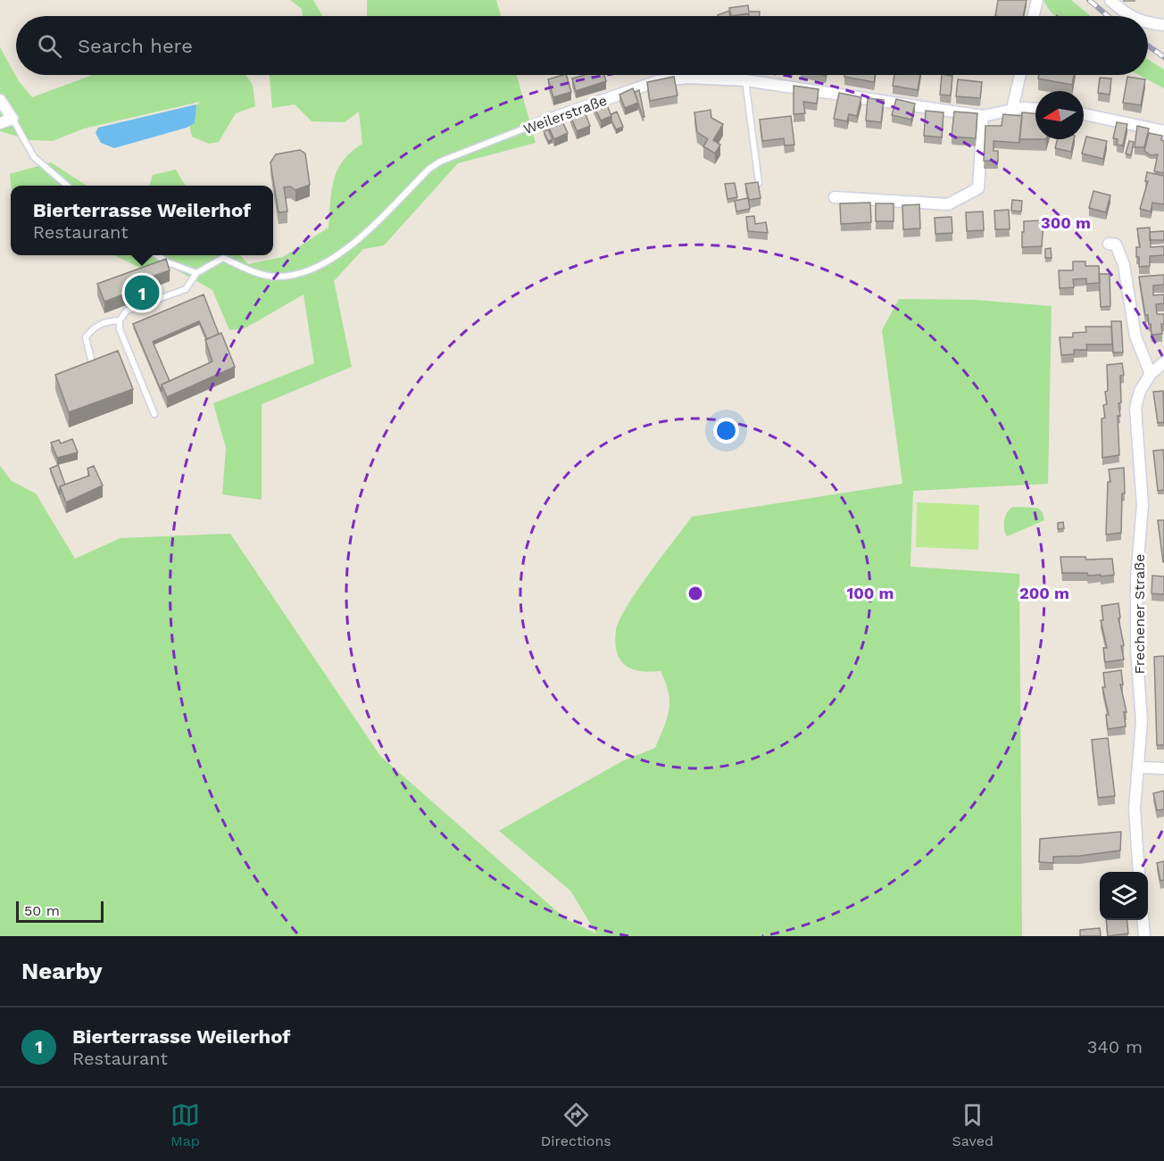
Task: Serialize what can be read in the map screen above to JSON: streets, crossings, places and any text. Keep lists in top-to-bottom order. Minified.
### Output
{"streets":{"street":["Weilerstraße","Frechener Straße"]},"scale_bar":"50 m","north":"left","page":{"search":"Search here","popup":["Bierterrasse Weilerhof","Restaurant"],"pins":"1","scale":"50 m","heading":"Nearby","list":[{"mark":"1","name":"Bierterrasse Weilerhof","note":"Restaurant","value":"340 m"}],"nav":["Map","Directions","Saved"]},"rings":["300 m","100 m","200 m"]}
